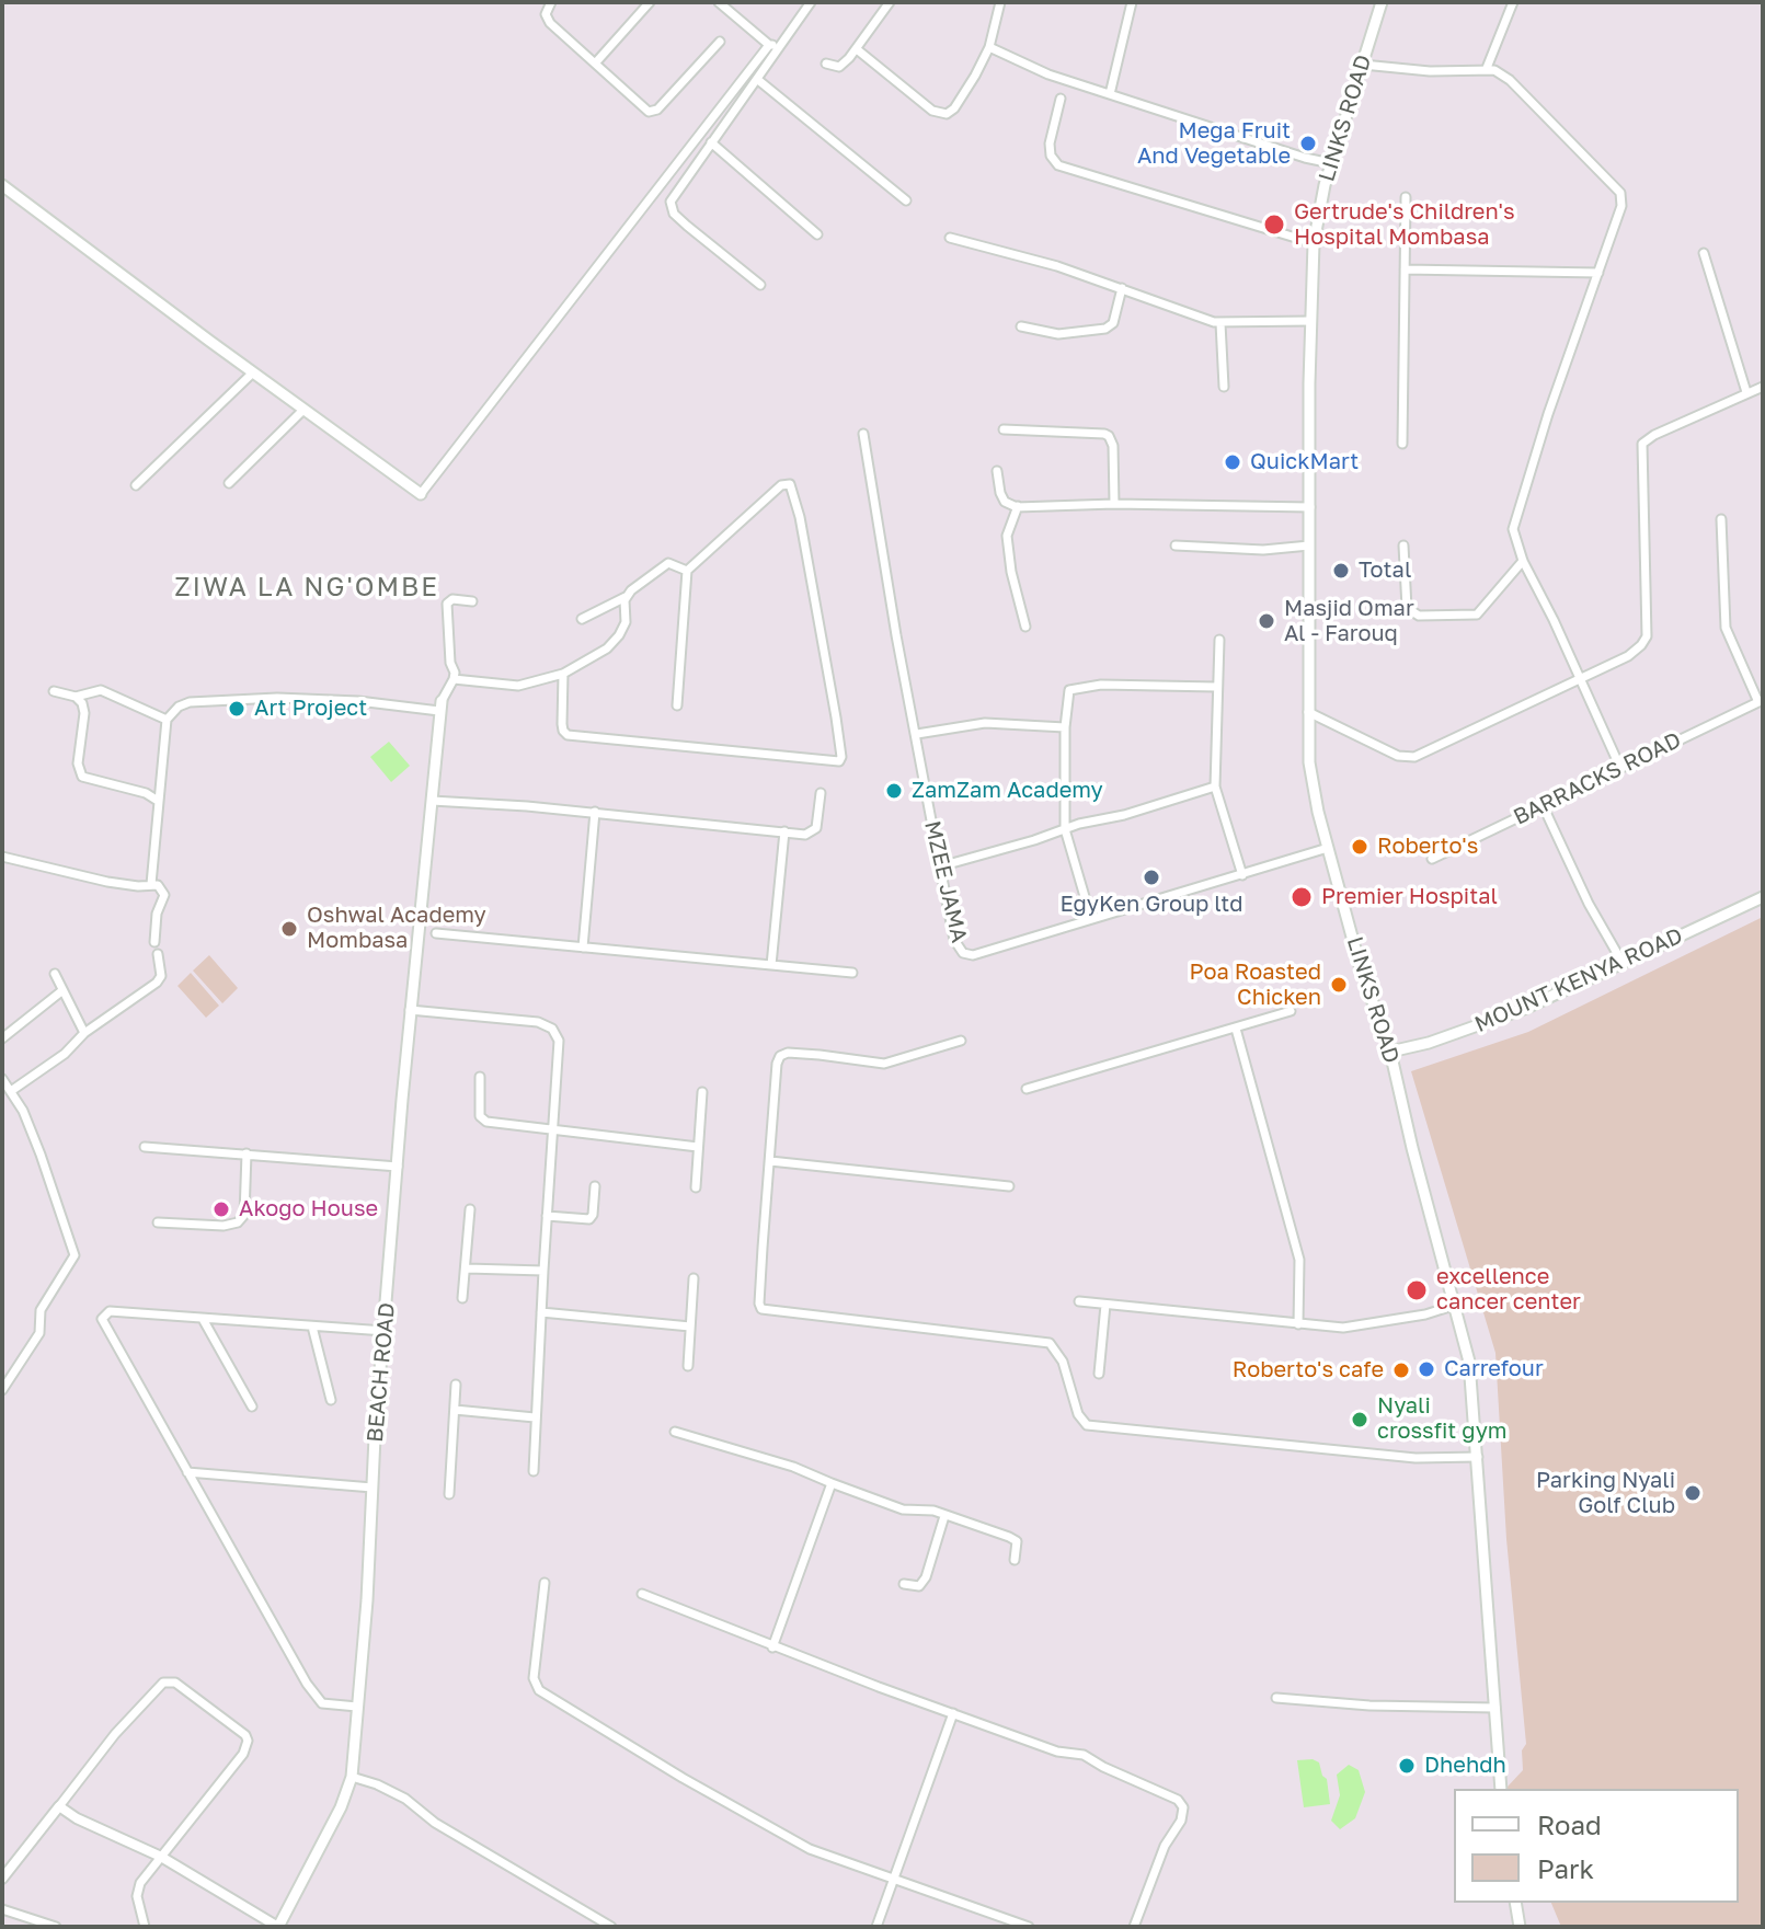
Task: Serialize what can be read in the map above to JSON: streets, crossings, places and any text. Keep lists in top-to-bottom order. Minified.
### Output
{"streets":{"main road":["LINKS ROAD","MOUNT KENYA ROAD","BEACH ROAD"],"street":["BARRACKS ROAD","MZEE JAMA"]},"crossings":[["LINKS ROAD","MZEE JAMA"],["LINKS ROAD","MOUNT KENYA ROAD"]],"districts":["ZIWA LA NG'OMBE"],"places":["Mega Fruit And Vegetable","Gertrude's Children's Hospital Mombasa","QuickMart","Total","Masjid Omar Al - Farouq","Art Project","ZamZam Academy","Roberto's","EgyKen Group ltd","Premier Hospital","Oshwal Academy Mombasa","Poa Roasted Chicken","Akogo House","excellence cancer center","Carrefour","Roberto's cafe","Nyali crossfit gym","Parking Nyali Golf Club","Dhehdh"],"legend":["Road","Park"]}
